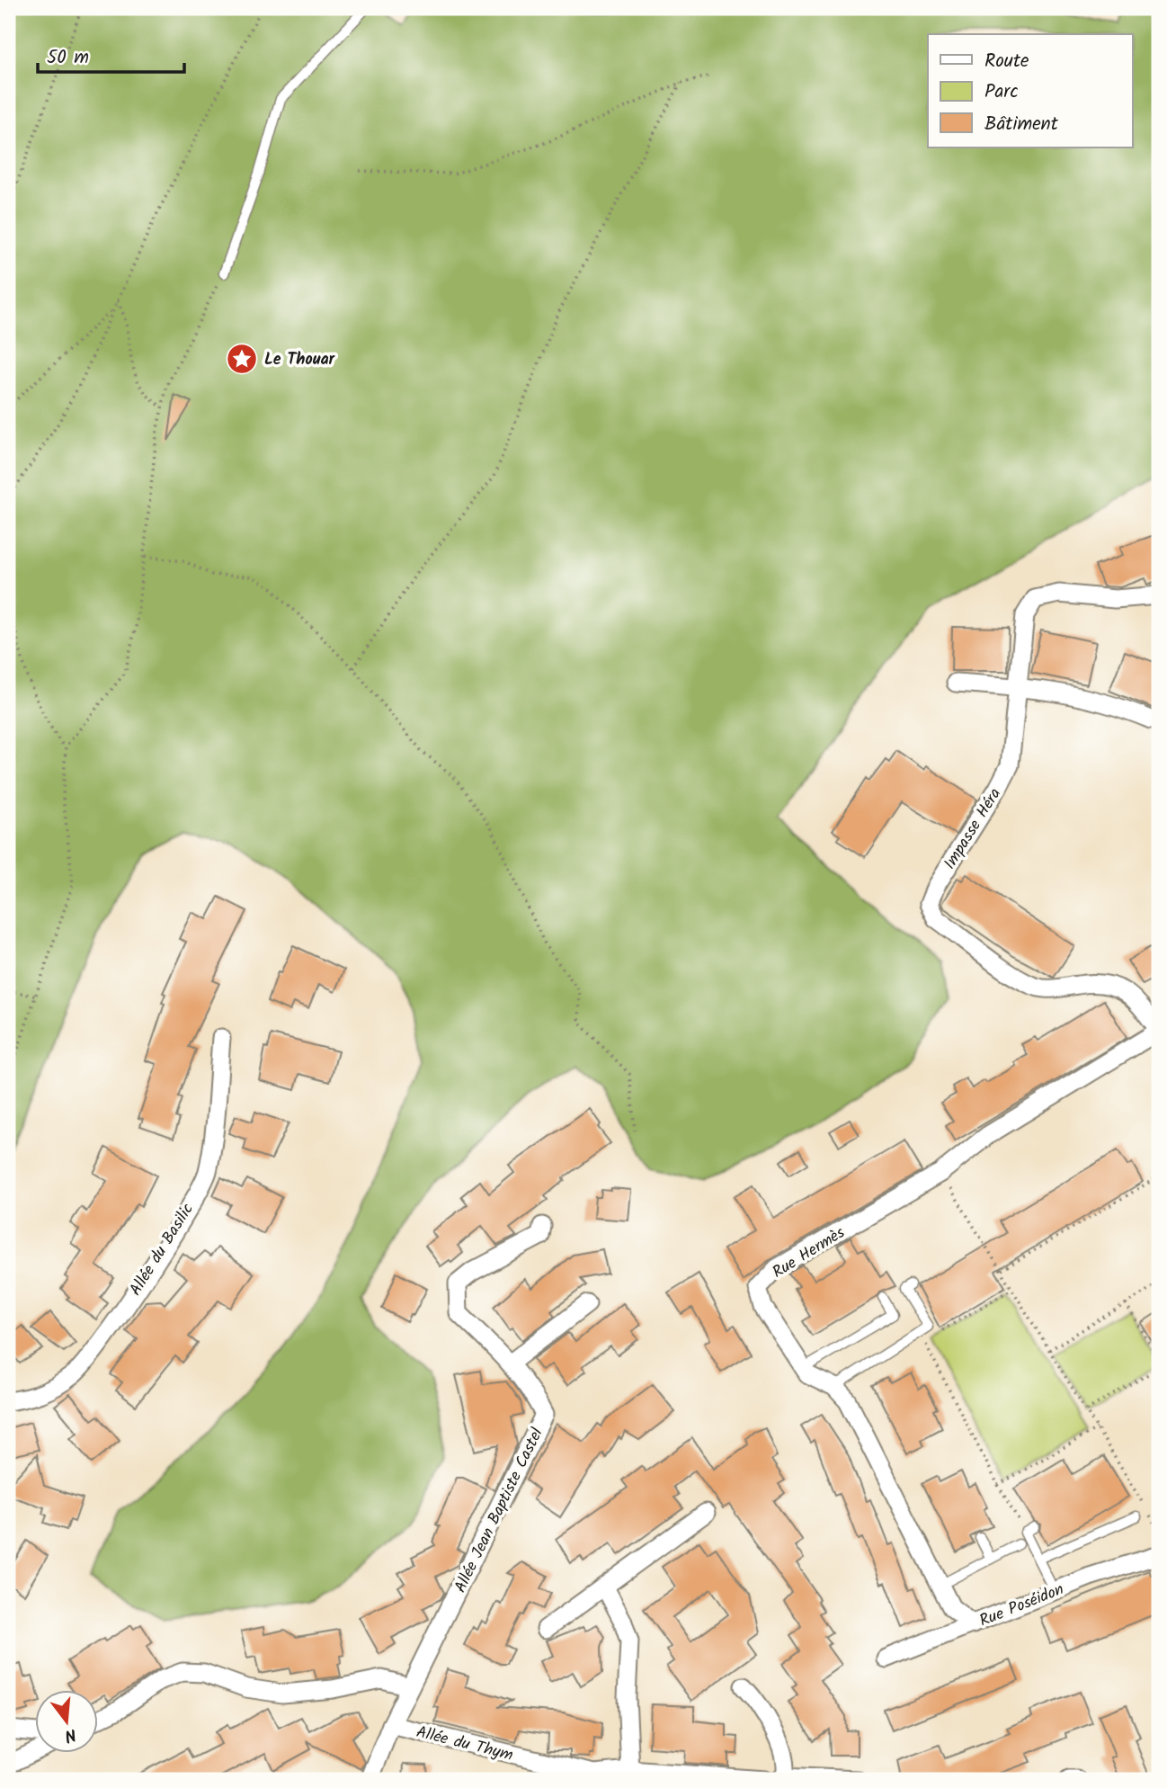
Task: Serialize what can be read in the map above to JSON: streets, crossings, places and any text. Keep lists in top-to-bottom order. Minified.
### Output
{"streets":{"street":["Impasse Héra","Allée du Basilic","Rue Hermès","Allée Jean Baptiste Castel","Rue Poséidon","Allée du Thym"]},"crossings":[["Rue Hermès","Rue Poséidon"],["Allée Jean Baptiste Castel","Allée du Thym"]],"places":{"place":["Le Thouar"]},"legend":["Route","Parc","Bâtiment"],"scale_bar":"50 m","north":"bottom"}
